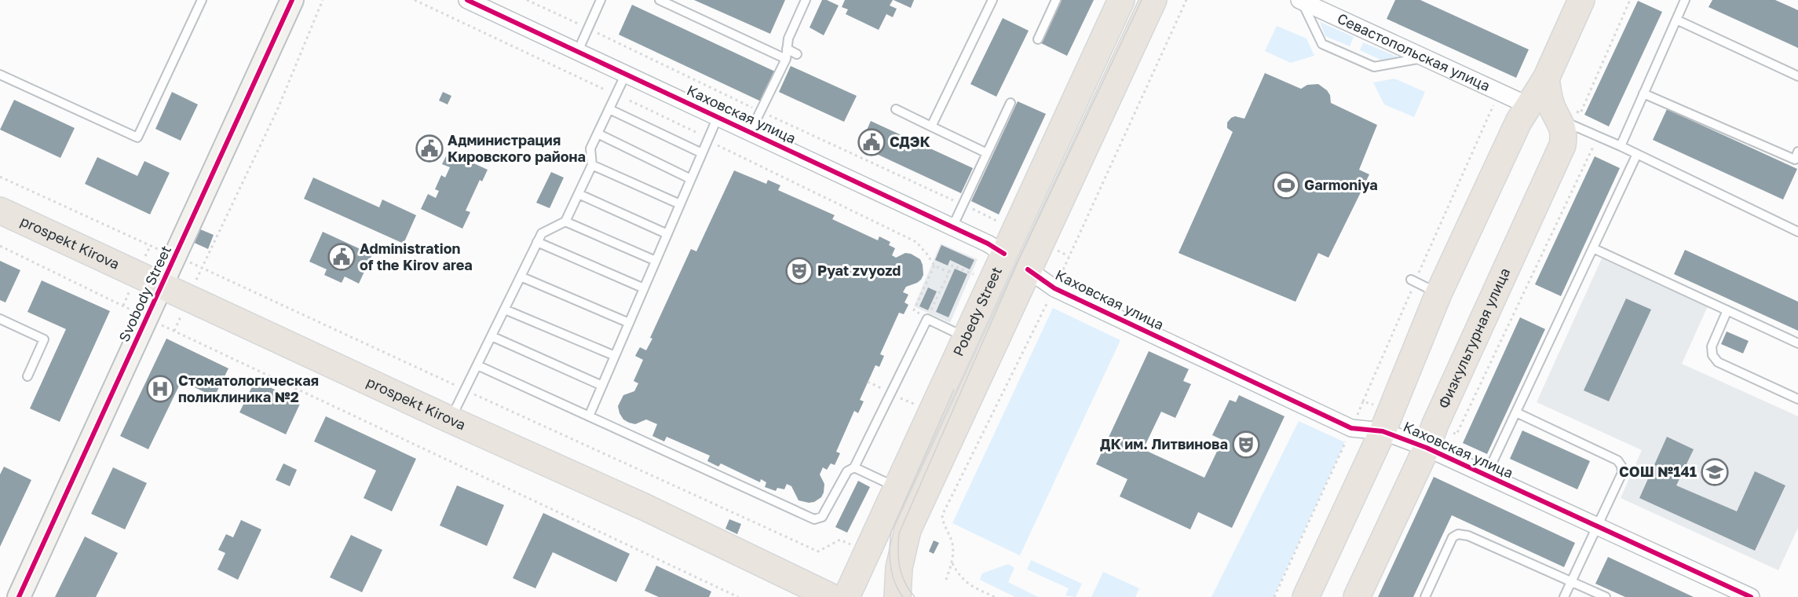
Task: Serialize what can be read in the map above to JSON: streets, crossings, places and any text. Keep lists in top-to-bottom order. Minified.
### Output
{"streets":{"main road":["Каховская улица","prospekt Kirova","Pobedy Street","Физкультурная улица"],"street":["Севастопольская улица","Svobody Street"]},"crossings":[["Севастопольская улица","Физкультурная улица"],["Каховская улица","Pobedy Street"],["Каховская улица","Физкультурная улица"],["prospekt Kirova","Svobody Street"]],"places":{"public building":["СДЭК","Администрация Кировского района","Administration of the Kirov area"],"sports":["Garmoniya"],"theatre":["Pyat zvyozd","ДК им. Литвинова"],"hospital":["Стоматологическая поликлиника №2"],"school or university":["СОШ №141"]}}
